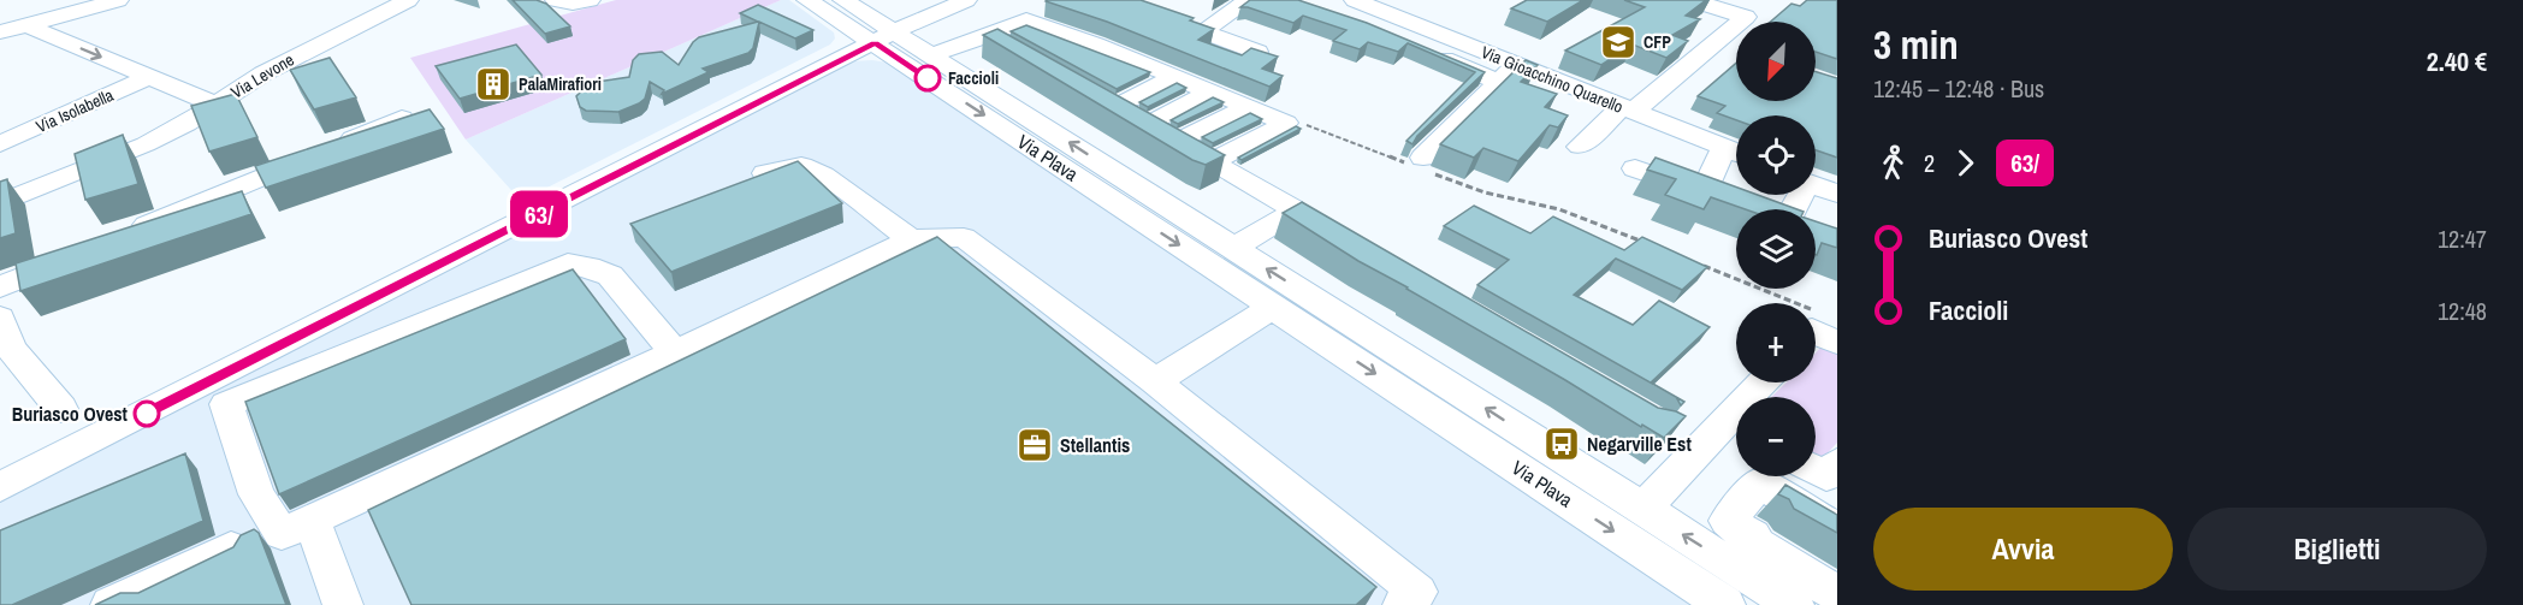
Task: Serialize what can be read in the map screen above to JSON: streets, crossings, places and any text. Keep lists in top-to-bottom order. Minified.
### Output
{"streets":{"street":["Via Levone","Via Gioacchino Quarello","Via Isolabella","Via Plava"]},"crossings":[["Via Levone","Via Isolabella"]],"one_way":["Via Isolabella"],"places":{"school or university":["CFP"],"other":["Faccioli","Buriasco Ovest"],"building":["PalaMirafiori"],"bus stop":["Negarville Est"],"office":["Stellantis"]},"lines":["bus line 63/"],"north":"bottom left","page":{"on_map":"63/","heading":["3 min","12:45 – 12:48 · Bus","2.40 €"],"map_buttons":["+","−"],"legs":["2","63/"],"list":[{"name":"Buriasco Ovest","value":"12:47"},{"name":"Faccioli","value":"12:48"}],"buttons":["Avvia","Biglietti"]}}
